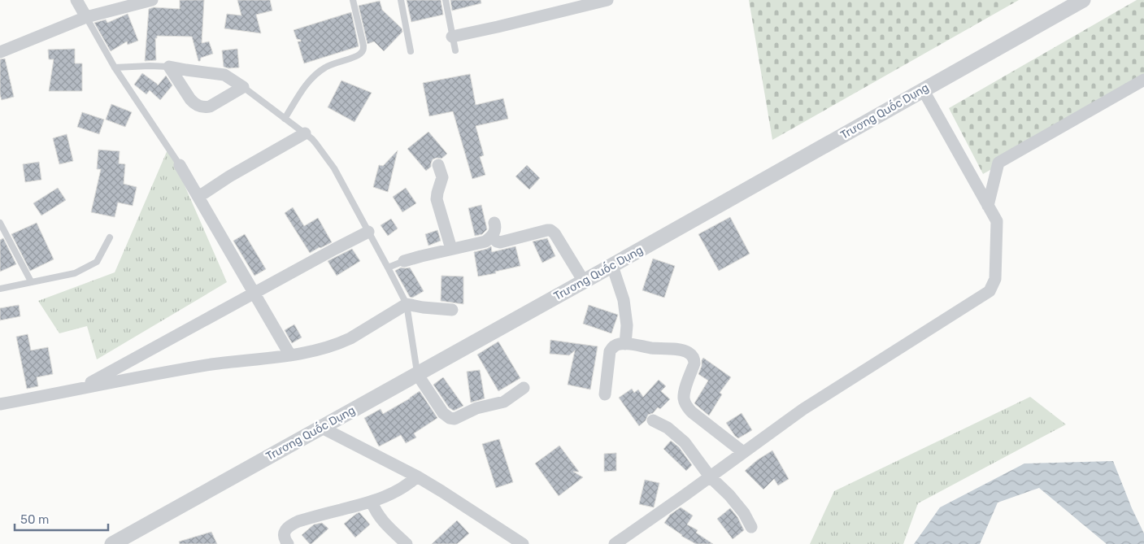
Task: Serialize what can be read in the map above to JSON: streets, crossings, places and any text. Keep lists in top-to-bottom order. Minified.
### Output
{"streets":{"street":["Trương Quốc Dụng"]},"scale_bar":"50 m"}
